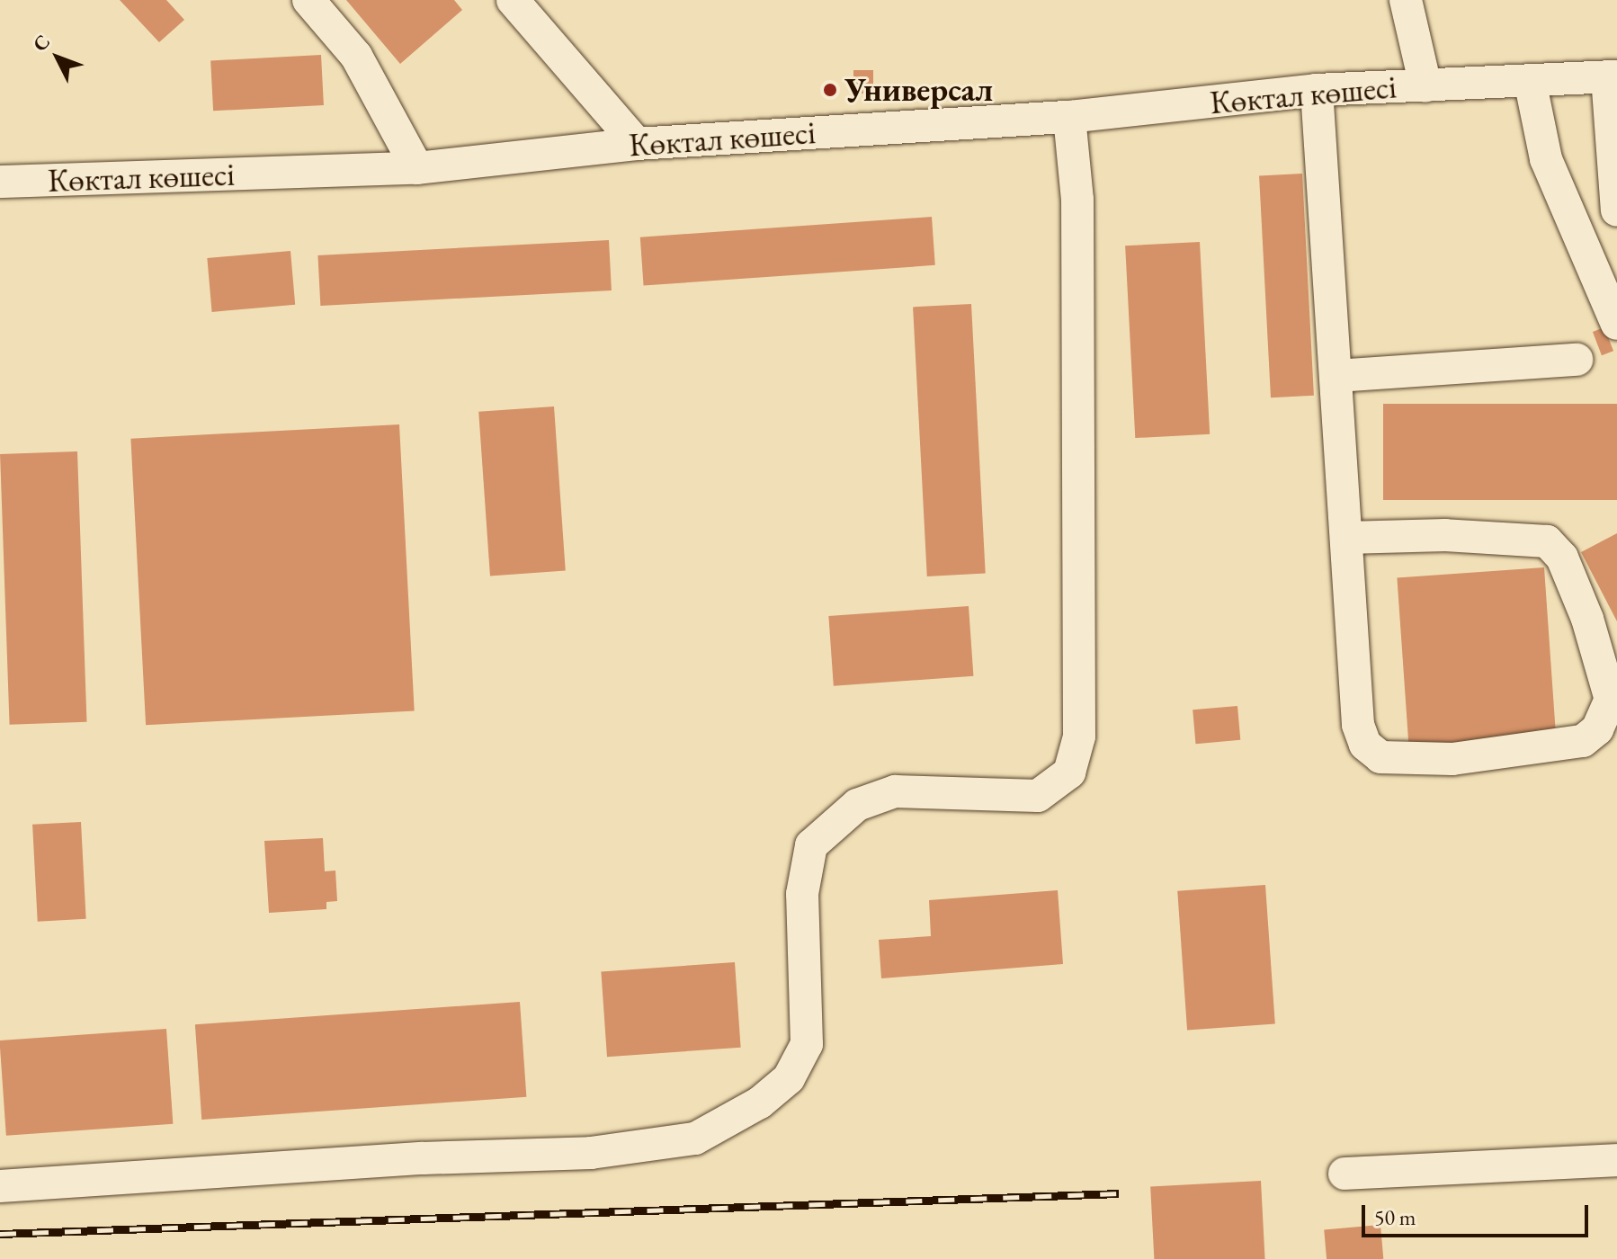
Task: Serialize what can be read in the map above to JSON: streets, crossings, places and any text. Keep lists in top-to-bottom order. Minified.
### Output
{"streets":{"lane":["Көктал көшесі"]},"places":["Универсал"],"scale_bar":"50 m","north":"top left"}
